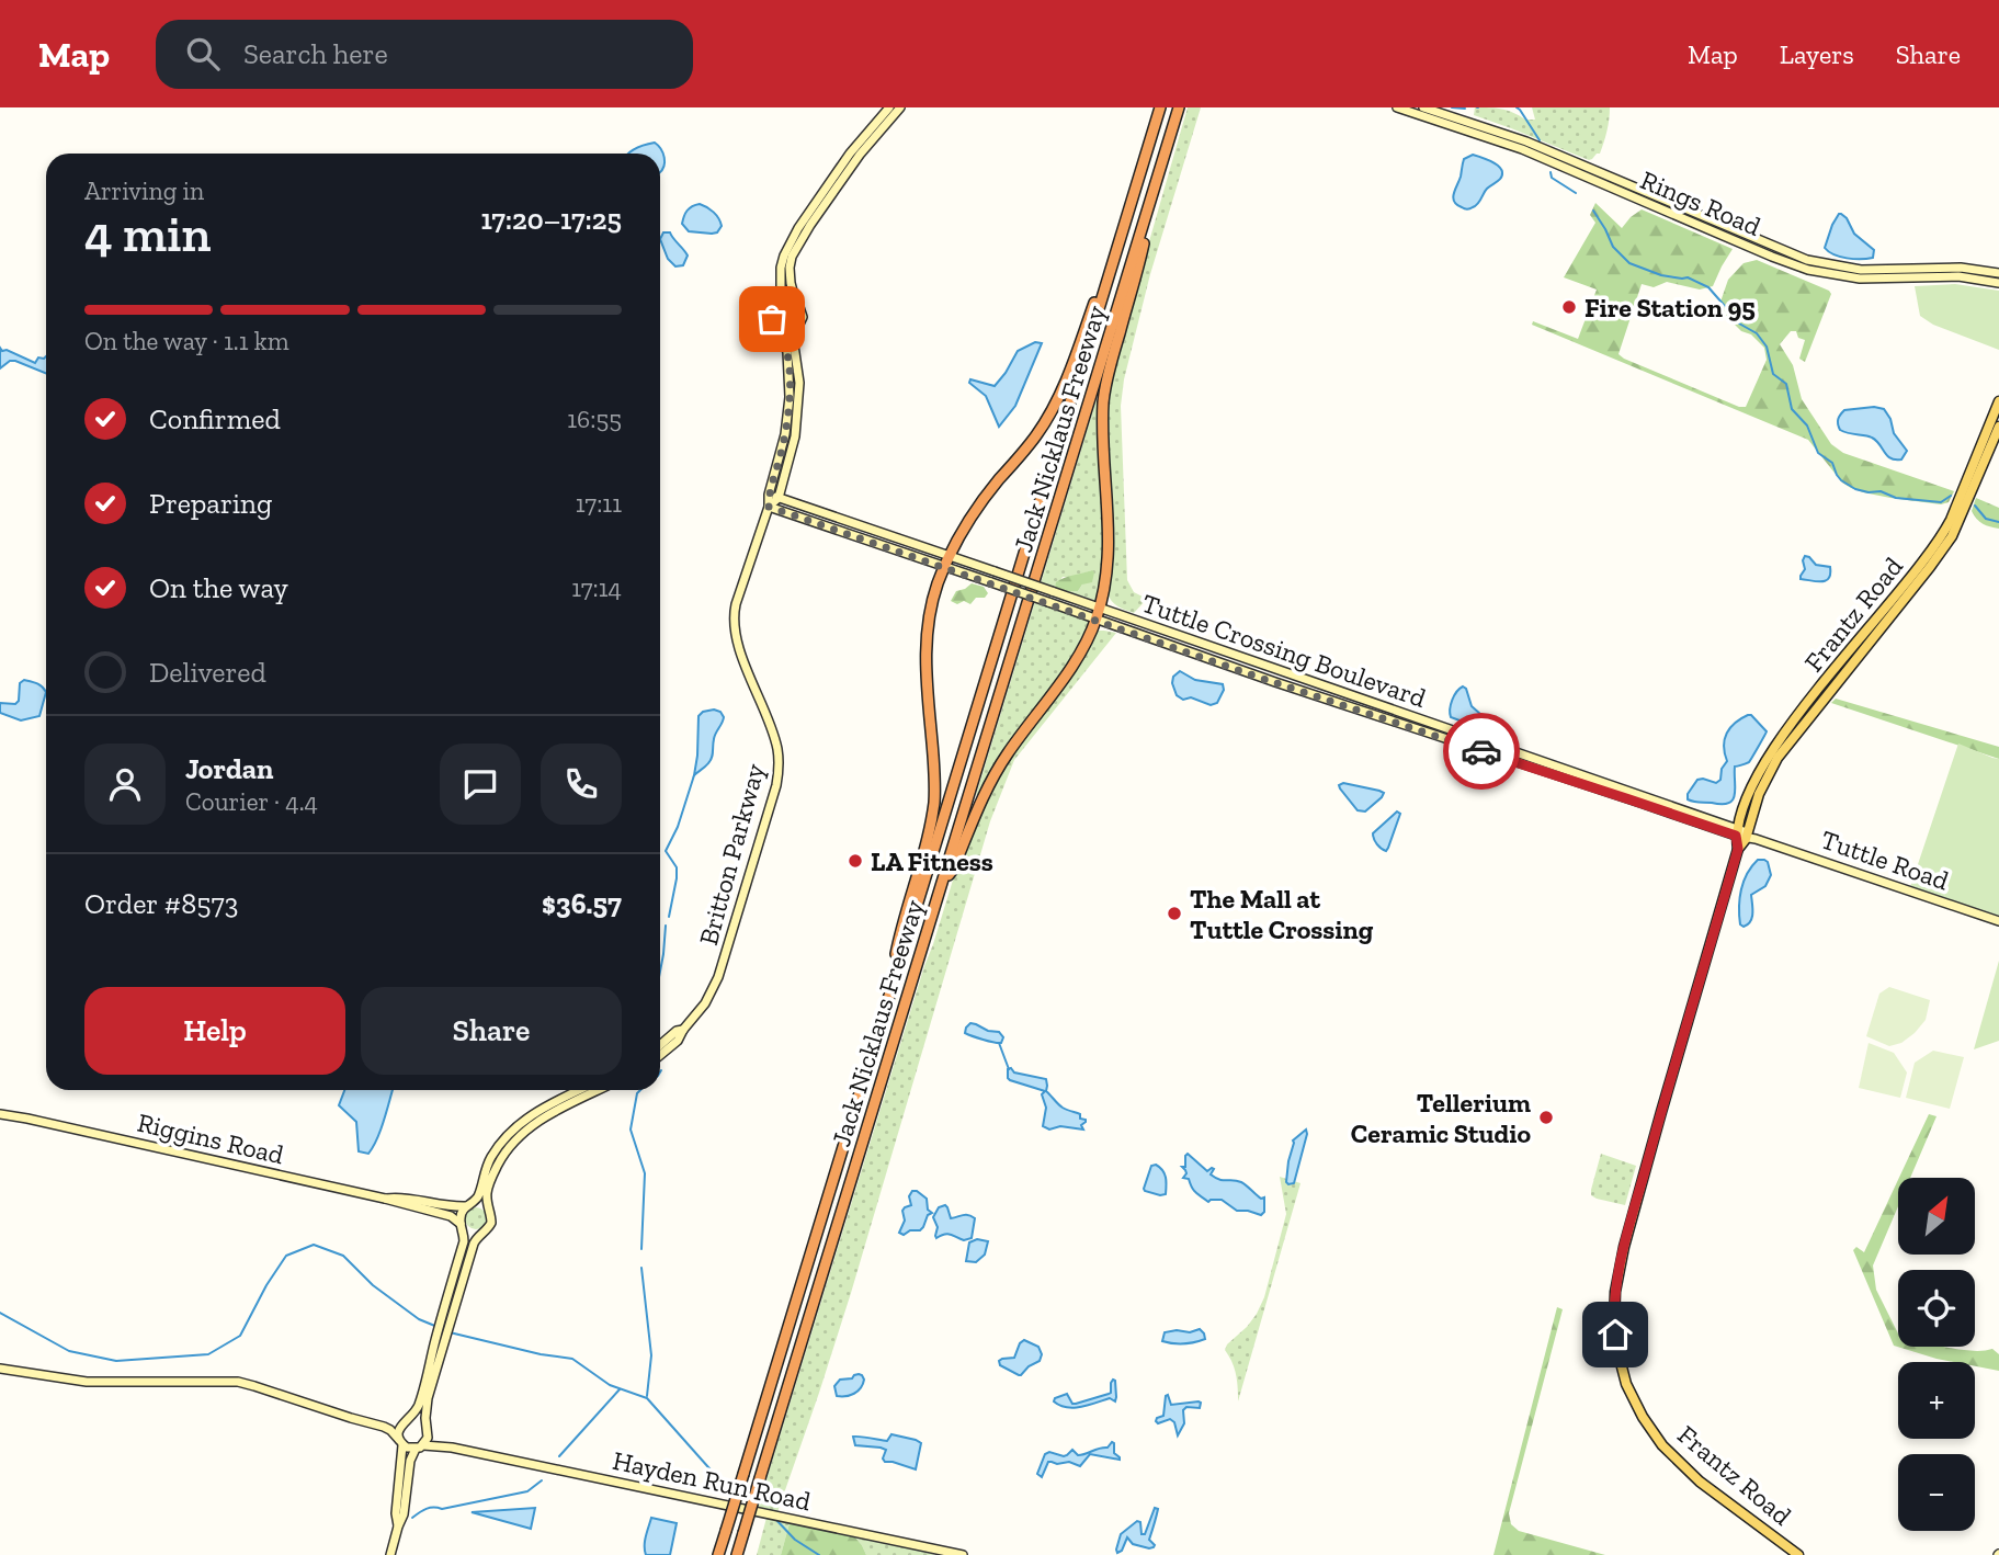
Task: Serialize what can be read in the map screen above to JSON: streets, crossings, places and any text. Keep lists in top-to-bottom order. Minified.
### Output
{"streets":{"highway":["Jack Nicklaus Freeway"],"main road":["Rings Road","Frantz Road","Tuttle Crossing Boulevard","Britton Parkway","Tuttle Road","Riggins Road","Hayden Run Road"]},"crossings":[["Frantz Road","Tuttle Crossing Boulevard"],["Frantz Road","Tuttle Road"],["Tuttle Crossing Boulevard","Britton Parkway"],["Tuttle Crossing Boulevard","Tuttle Road"]],"places":["Fire Station 95","LA Fitness","The Mall at Tuttle Crossing","Tellerium Ceramic Studio"],"north":"top right","page":{"header":"Map","search":"Search here","nav":["Map","Layers","Share"],"heading":["4 min","Arriving in","17:20–17:25"],"panel":["Jordan","Courier · 4.4","Order #8573","$36.57"],"bar":"On the way · 1.1 km","list":[["Confirmed","16:55"],["Preparing","17:11"],["On the way","17:14"],"Delivered"],"buttons":["Help","Share"],"map_buttons":["+","−"]}}
